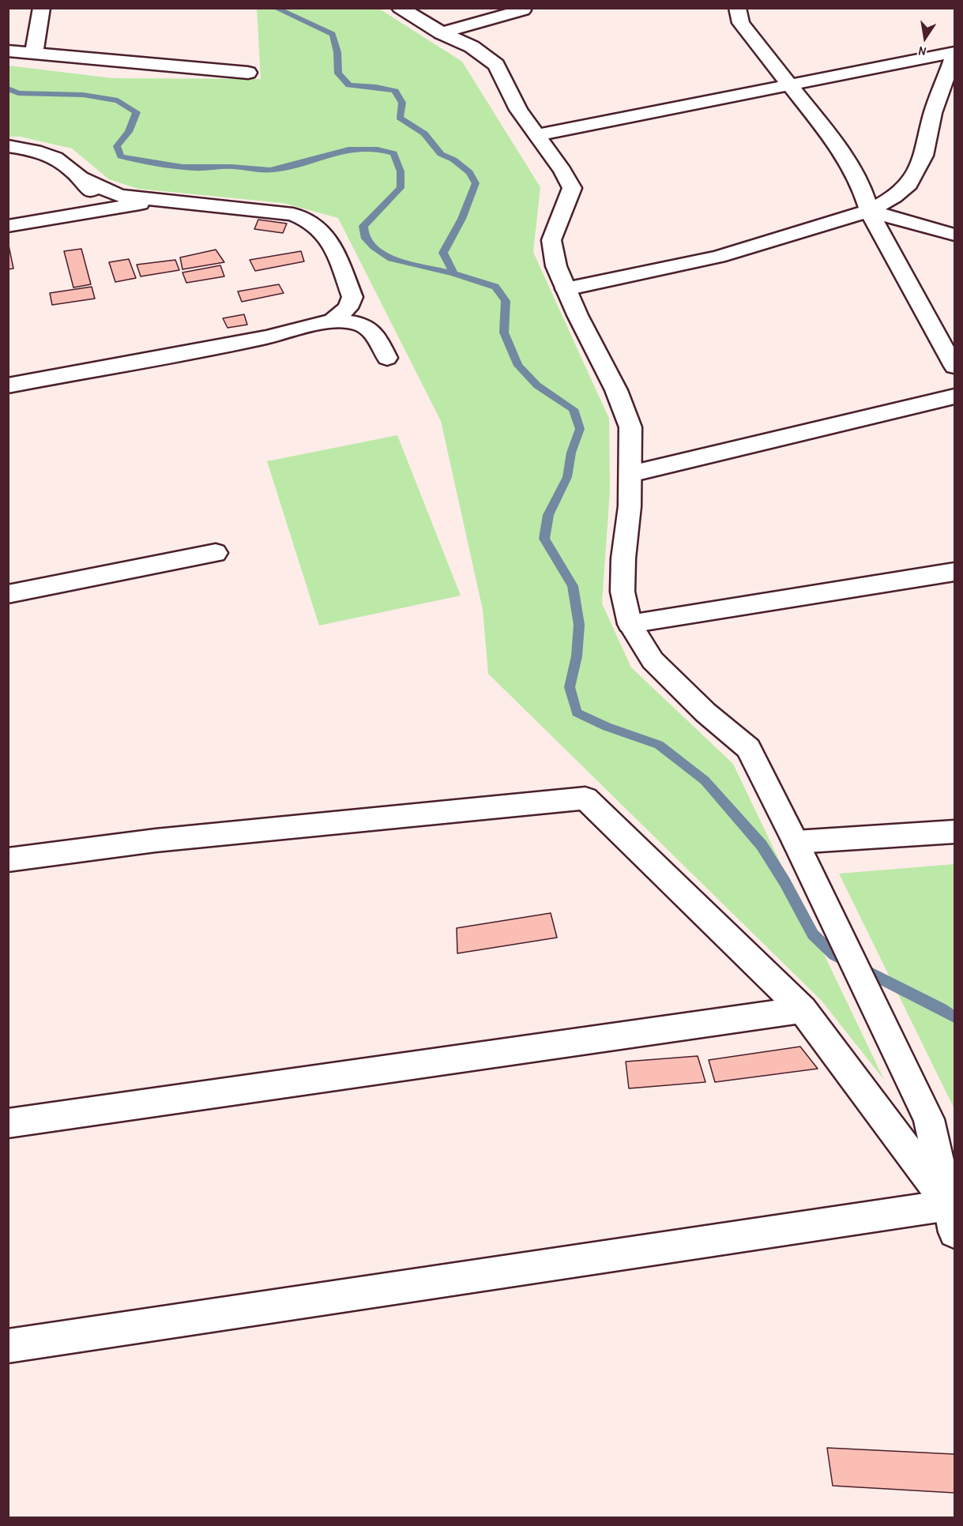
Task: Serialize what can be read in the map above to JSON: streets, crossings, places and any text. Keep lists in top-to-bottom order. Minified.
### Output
{"north":"bottom"}
